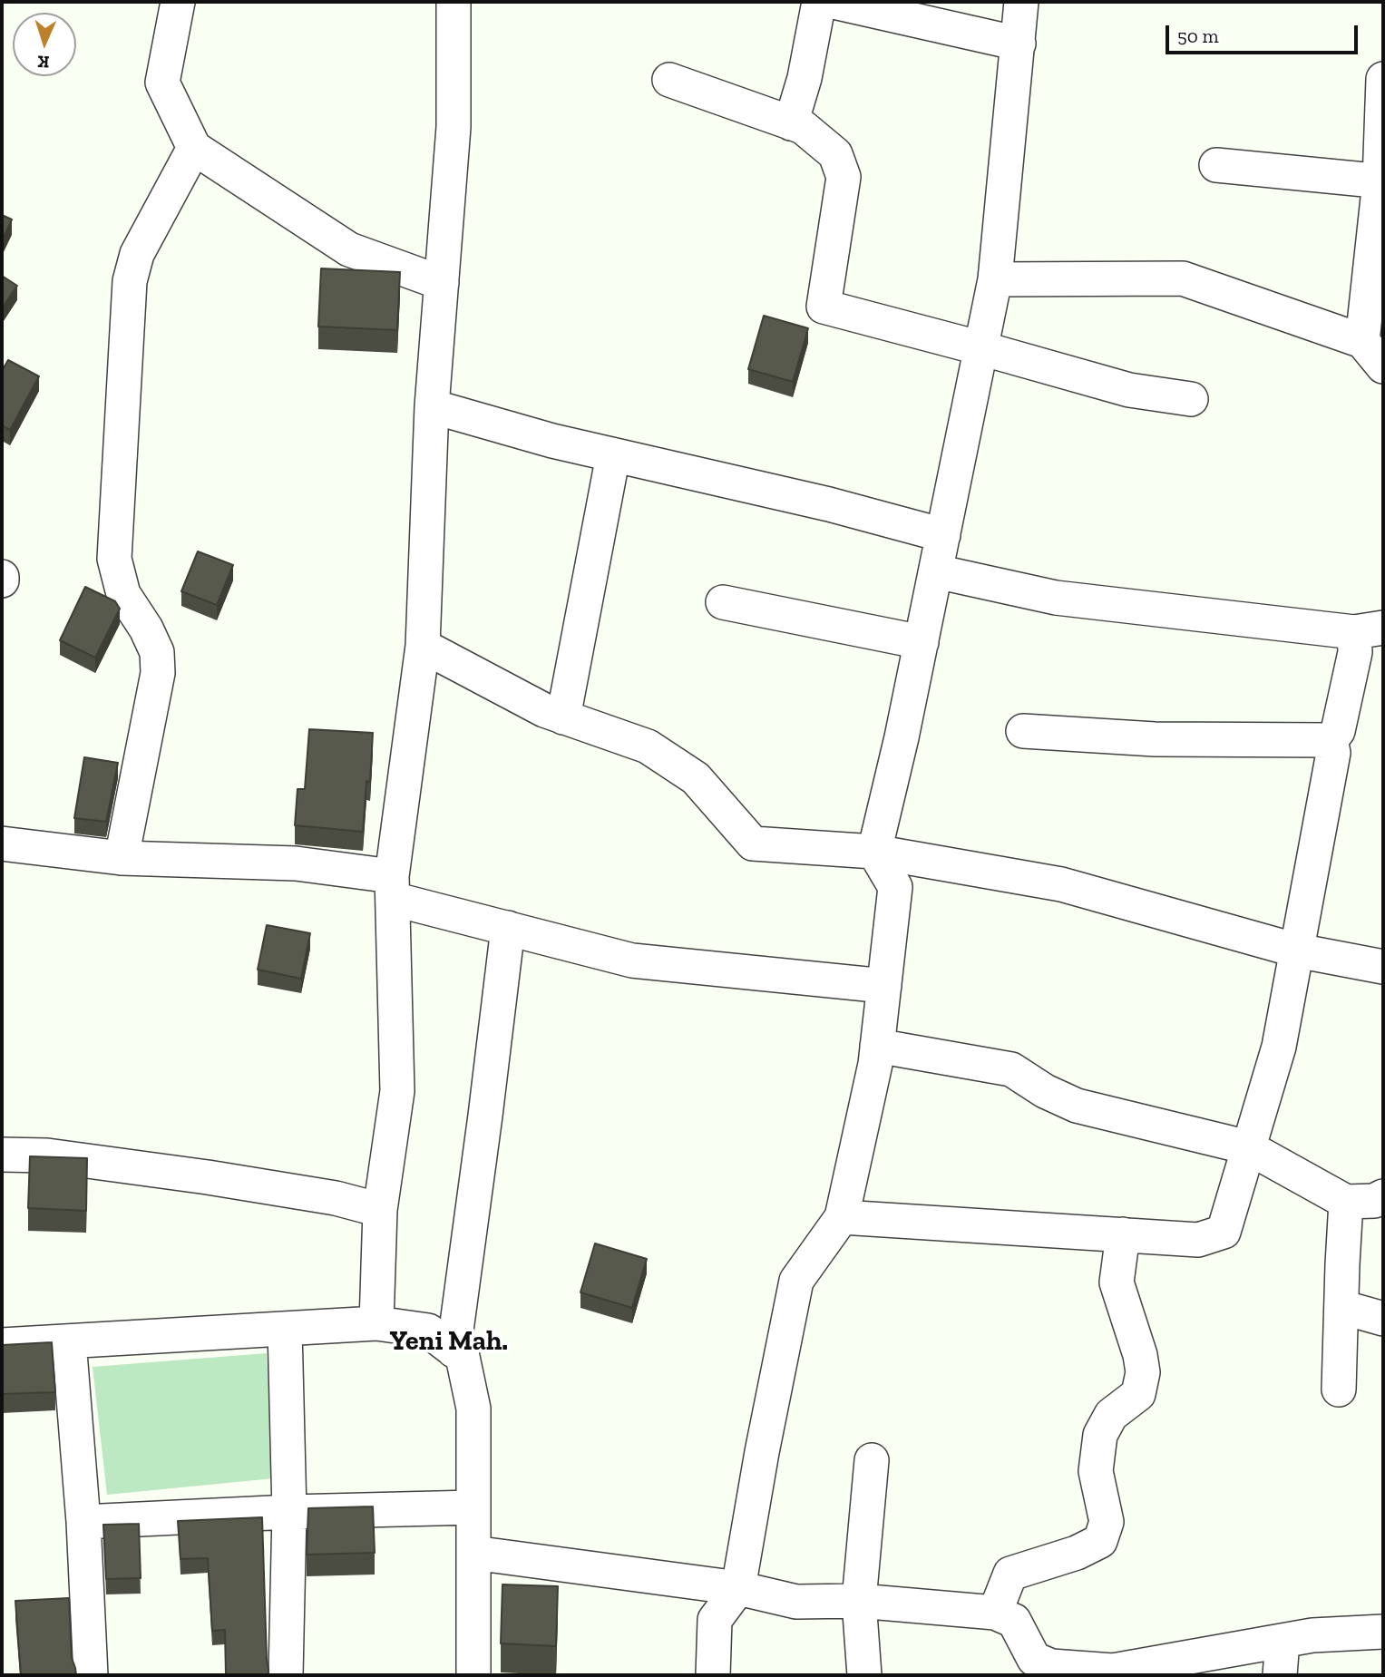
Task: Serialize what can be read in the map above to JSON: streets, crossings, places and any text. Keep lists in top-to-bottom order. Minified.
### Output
{"districts":["Yeni Mah."],"scale_bar":"50 m","north":"bottom"}
